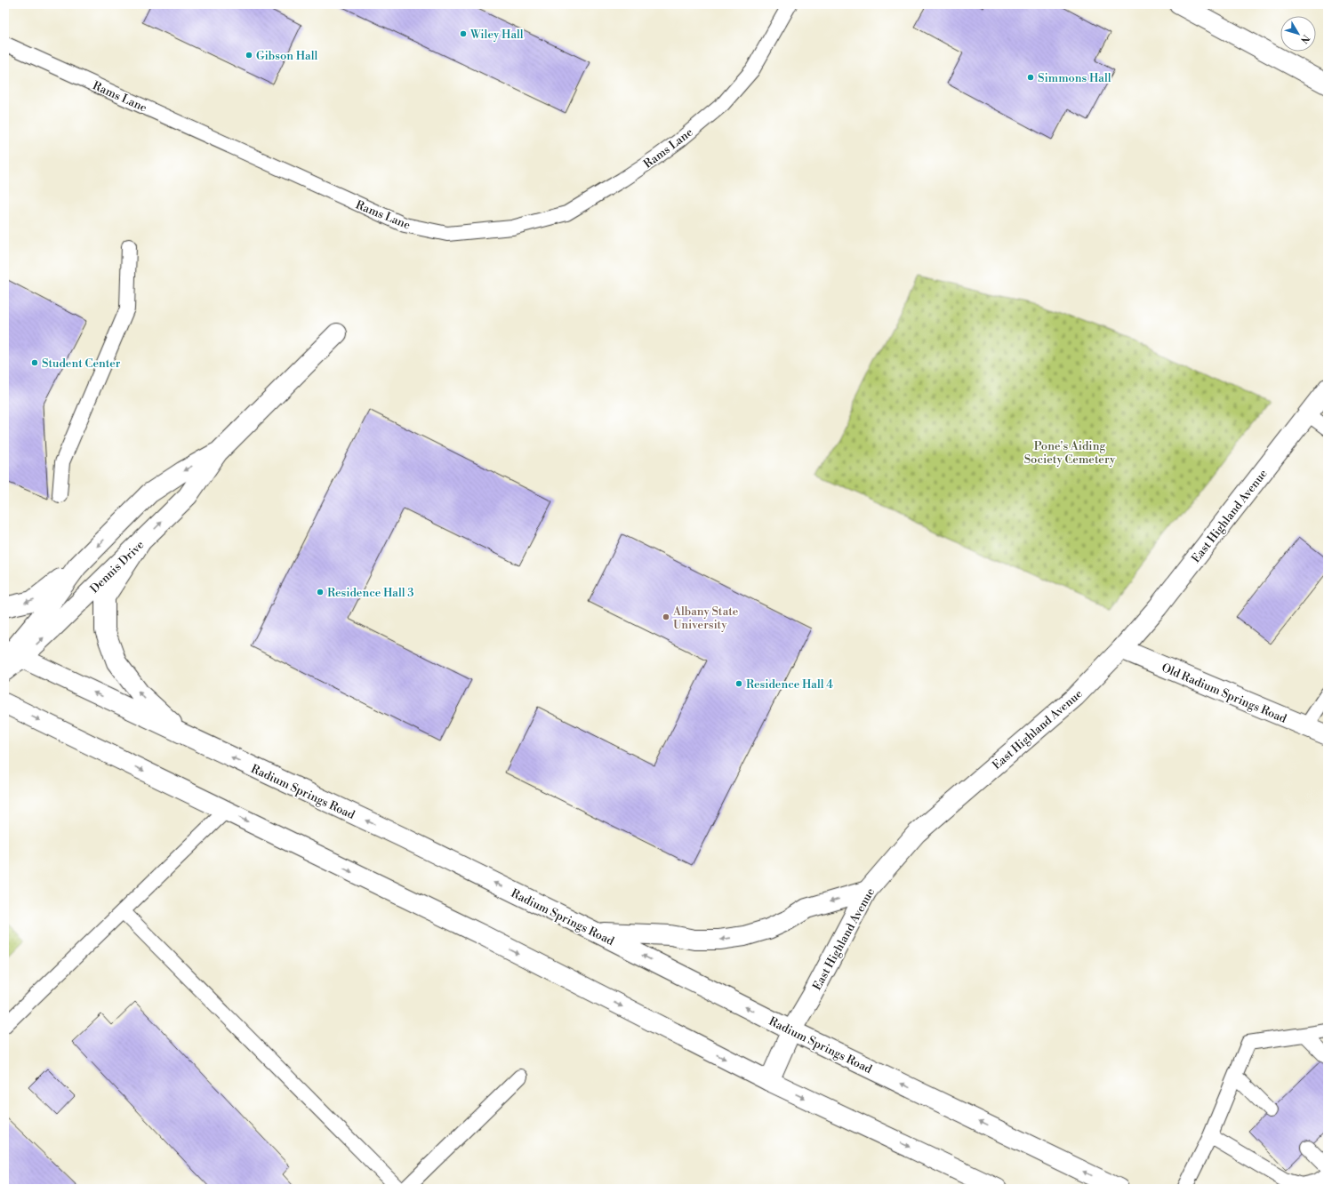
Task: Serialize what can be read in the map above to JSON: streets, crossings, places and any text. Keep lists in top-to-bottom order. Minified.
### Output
{"streets":{"main road":["East Highland Avenue","Dennis Drive","Old Radium Springs Road","Radium Springs Road"],"lane":["Rams Lane"]},"crossings":[["East Highland Avenue","Old Radium Springs Road"],["East Highland Avenue","Radium Springs Road"],["Dennis Drive","Radium Springs Road"]],"parks":["Pone's Aiding Society Cemetery"],"places":["Wiley Hall","Gibson Hall","Simmons Hall","Student Center","Residence Hall 3","Albany State University","Residence Hall 4"],"north":"bottom right"}
